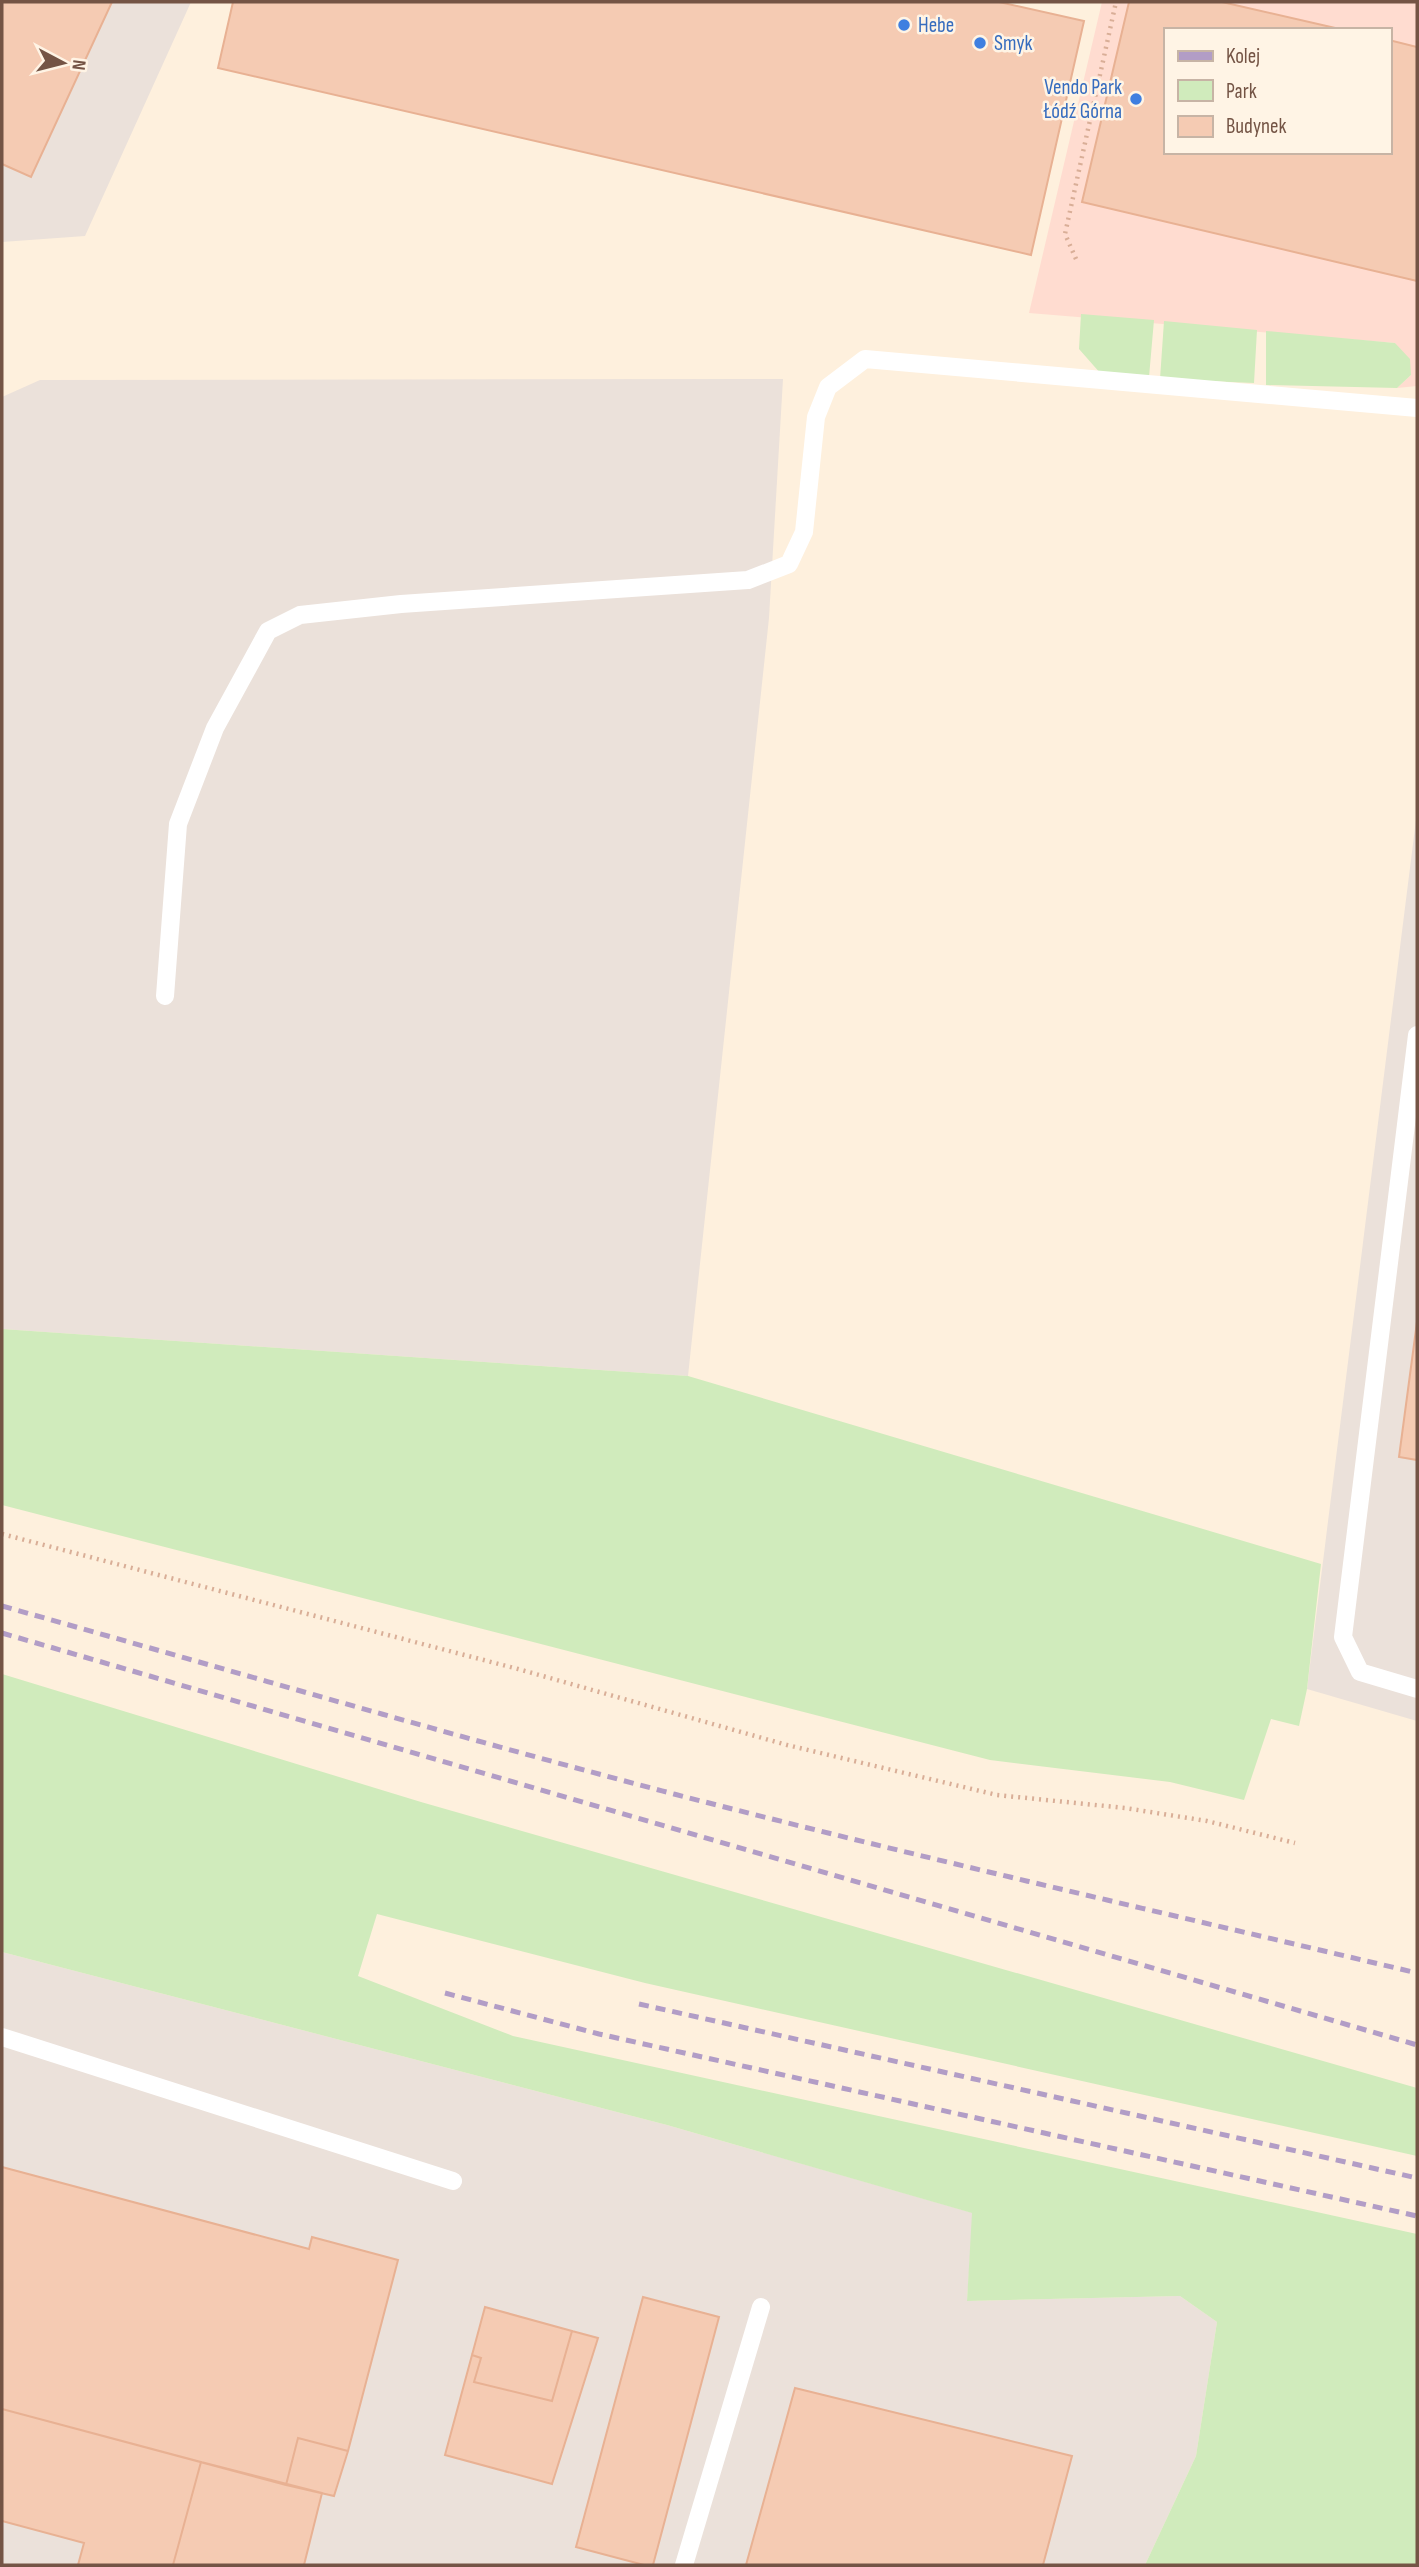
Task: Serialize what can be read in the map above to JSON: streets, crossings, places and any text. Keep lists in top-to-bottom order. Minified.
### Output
{"places":["Hebe","Smyk","Vendo Park Łódź Górna"],"legend":["Kolej","Park","Budynek"],"north":"right"}
